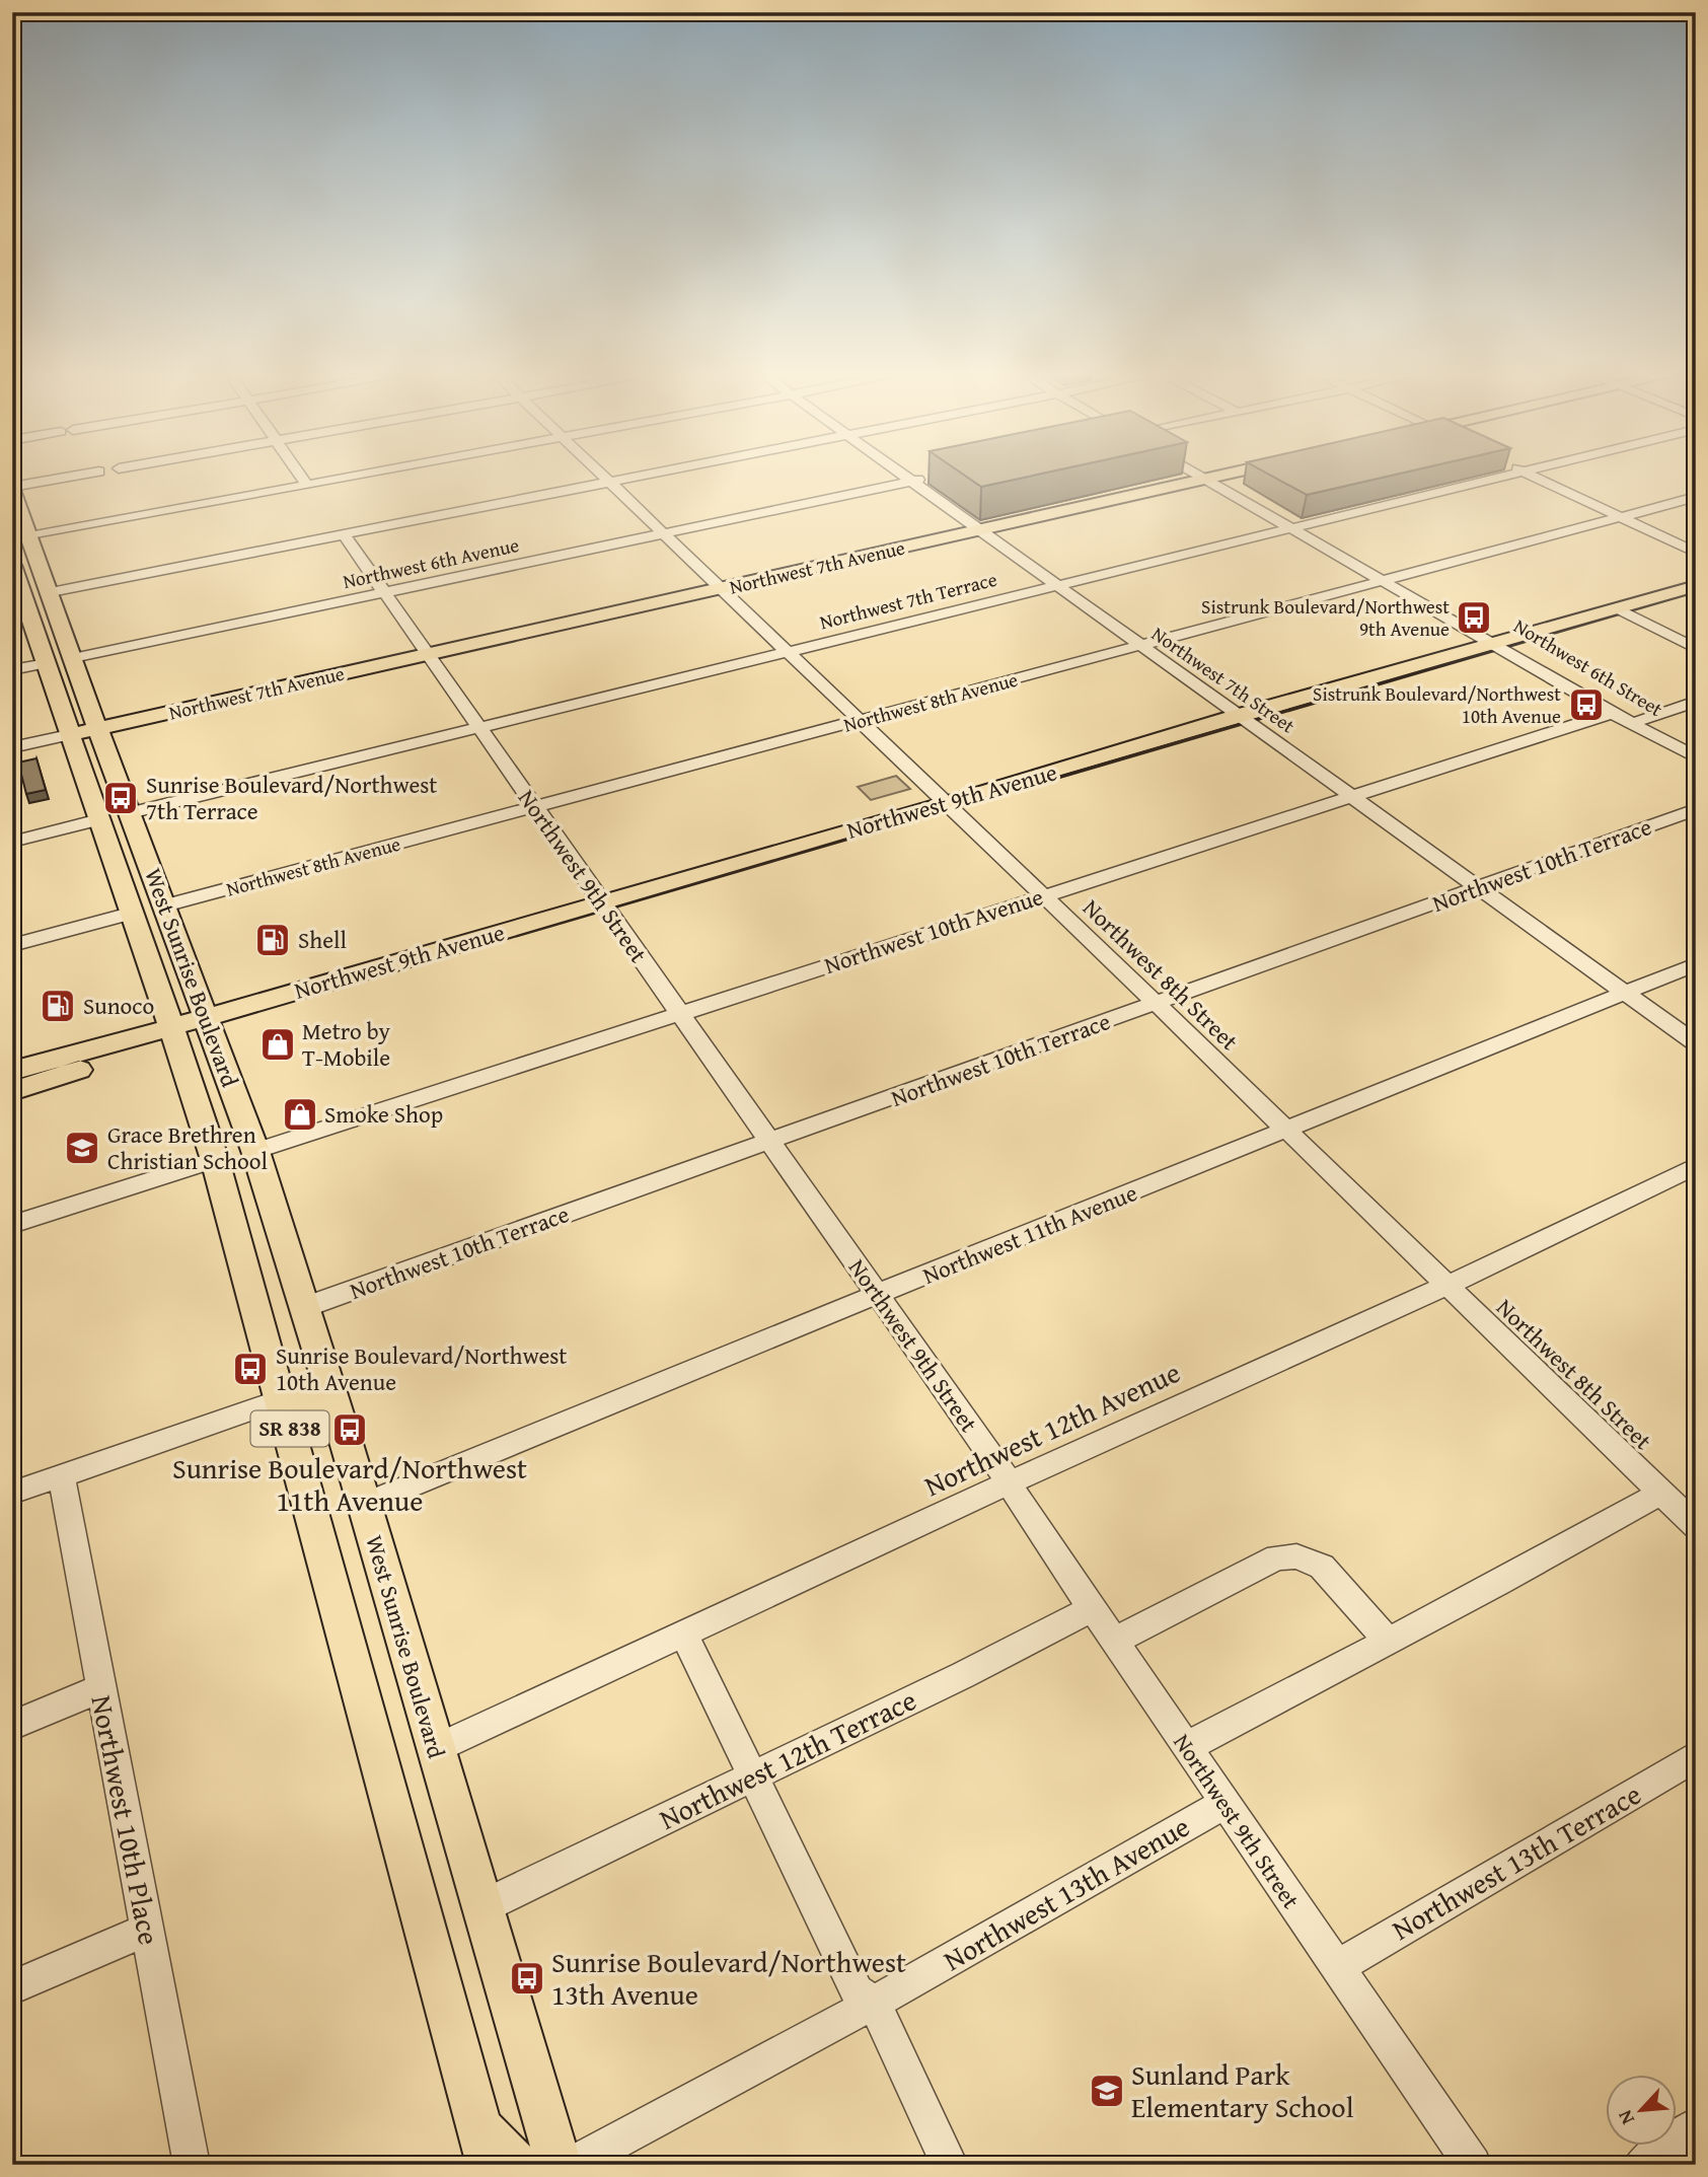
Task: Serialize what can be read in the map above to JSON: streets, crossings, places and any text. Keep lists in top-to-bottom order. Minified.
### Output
{"streets":{"main road":["Northwest 7th Avenue","Northwest 9th Avenue","West Sunrise Boulevard","SR 838"],"street":["Northwest 6th Avenue","Northwest 7th Terrace","Northwest 6th Street","Northwest 7th Street","Northwest 8th Avenue","Northwest 10th Terrace","Northwest 9th Street","Northwest 10th Avenue","Northwest 8th Street","Northwest 11th Avenue","Northwest 12th Avenue","Northwest 12th Terrace","Northwest 10th Place","Northwest 13th Terrace","Northwest 13th Avenue"]},"crossings":[["Northwest 6th Avenue","Northwest 7th Street"],["Northwest 6th Avenue","Northwest 9th Street"],["Northwest 6th Avenue","Northwest 8th Street"],["Northwest 6th Avenue","West Sunrise Boulevard"],["Northwest 7th Avenue","Northwest 6th Street"],["Northwest 7th Avenue","Northwest 7th Street"],["Northwest 7th Avenue","Northwest 9th Street"],["Northwest 7th Avenue","Northwest 8th Street"],["Northwest 7th Avenue","West Sunrise Boulevard"],["Northwest 7th Terrace","Northwest 6th Street"],["Northwest 7th Terrace","Northwest 7th Street"],["Northwest 7th Terrace","Northwest 9th Street"],["Northwest 7th Terrace","Northwest 8th Street"],["Northwest 7th Terrace","West Sunrise Boulevard"],["Northwest 6th Street","Northwest 8th Avenue"],["Northwest 6th Street","Northwest 9th Avenue"],["Northwest 6th Street","Northwest 10th Avenue"],["Northwest 7th Street","Northwest 8th Avenue"],["Northwest 7th Street","Northwest 9th Avenue"],["Northwest 7th Street","Northwest 10th Terrace"],["Northwest 7th Street","Northwest 10th Avenue"],["Northwest 7th Street","Northwest 11th Avenue"],["Northwest 8th Avenue","Northwest 9th Street"],["Northwest 8th Avenue","Northwest 8th Street"],["Northwest 8th Avenue","West Sunrise Boulevard"],["Northwest 9th Avenue","Northwest 9th Street"],["Northwest 9th Avenue","Northwest 8th Street"],["Northwest 9th Avenue","West Sunrise Boulevard"],["Northwest 10th Terrace","Northwest 9th Street"],["Northwest 10th Terrace","Northwest 8th Street"],["Northwest 10th Terrace","West Sunrise Boulevard"],["Northwest 9th Street","Northwest 10th Avenue"],["Northwest 9th Street","Northwest 11th Avenue"],["Northwest 9th Street","Northwest 12th Avenue"],["Northwest 9th Street","Northwest 12th Terrace"],["Northwest 9th Street","Northwest 13th Terrace"],["Northwest 9th Street","Northwest 13th Avenue"],["Northwest 10th Avenue","Northwest 8th Street"],["Northwest 10th Avenue","West Sunrise Boulevard"],["Northwest 8th Street","Northwest 11th Avenue"],["Northwest 8th Street","Northwest 12th Avenue"],["West Sunrise Boulevard","Northwest 11th Avenue"],["West Sunrise Boulevard","Northwest 12th Avenue"],["West Sunrise Boulevard","Northwest 12th Terrace"]],"places":{"bus stop":["Sistrunk Boulevard/Northwest 9th Avenue","Sistrunk Boulevard/Northwest 10th Avenue","Sunrise Boulevard/Northwest 7th Terrace","Sunrise Boulevard/Northwest 10th Avenue","Sunrise Boulevard/Northwest 11th Avenue","Sunrise Boulevard/Northwest 13th Avenue"],"fuel station":["Shell","Sunoco"],"shop":["Metro by T-Mobile","Smoke Shop"],"school or university":["Grace Brethren Christian School","Sunland Park Elementary School"]},"north":"bottom left"}
